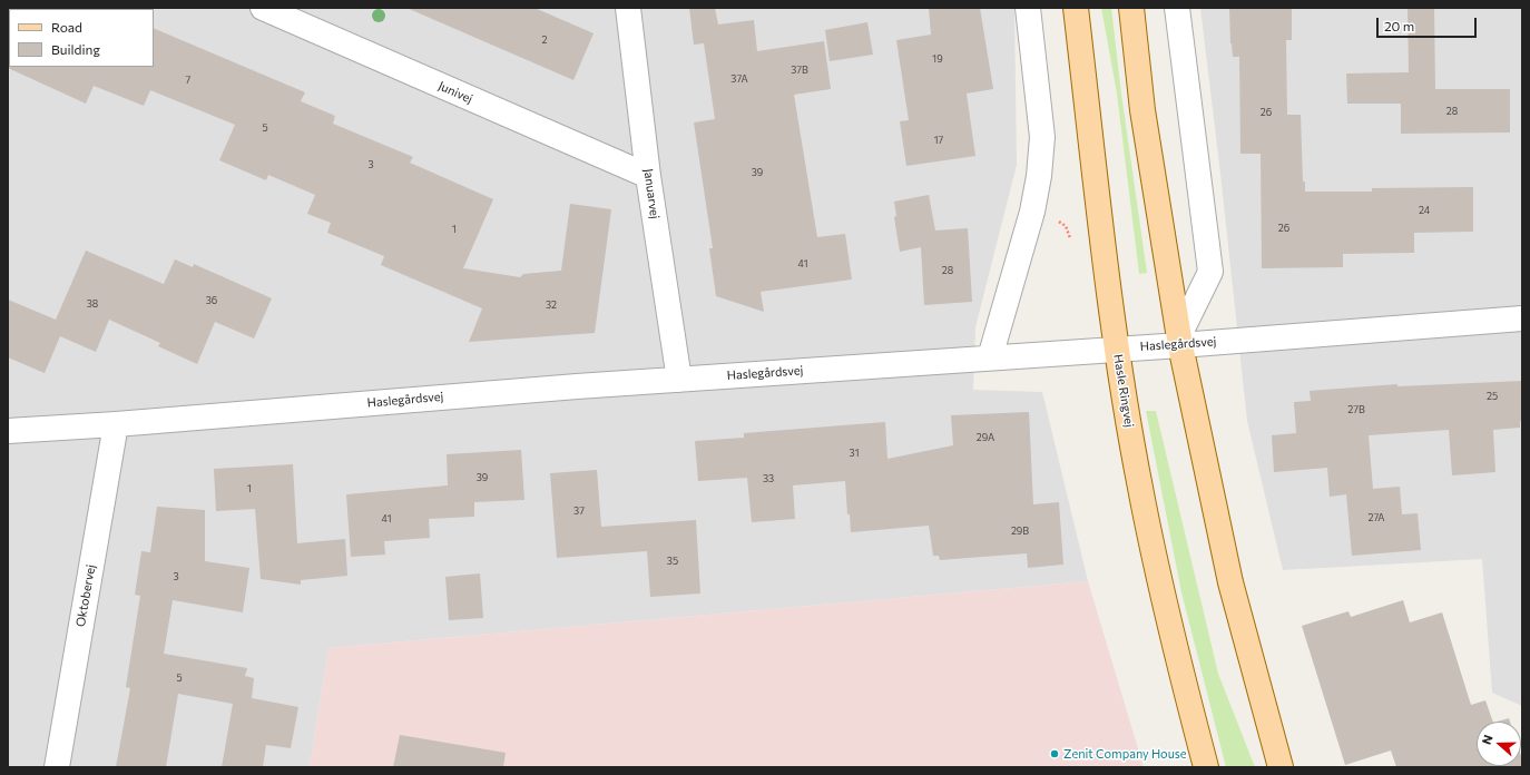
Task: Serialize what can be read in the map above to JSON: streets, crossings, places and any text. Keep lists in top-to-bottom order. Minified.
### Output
{"streets":{"main road":["Hasle Ringvej"],"street":["Junivej","Januarvej","Haslegårdsvej","Oktobervej"]},"crossings":[["Junivej","Januarvej"],["Januarvej","Haslegårdsvej"],["Haslegårdsvej","Hasle Ringvej"],["Haslegårdsvej","Oktobervej"]],"places":["Zenit Company House"],"house_numbers":["2","19","37B","37A","7","28","26","5","17","3","39","24","26","1","41","28","36","38","32","25","27B","29A","31","39","33","1","37","27A","41","29B","35","3","5"],"legend":["Road","Building"],"scale_bar":"20 m","north":"left"}
